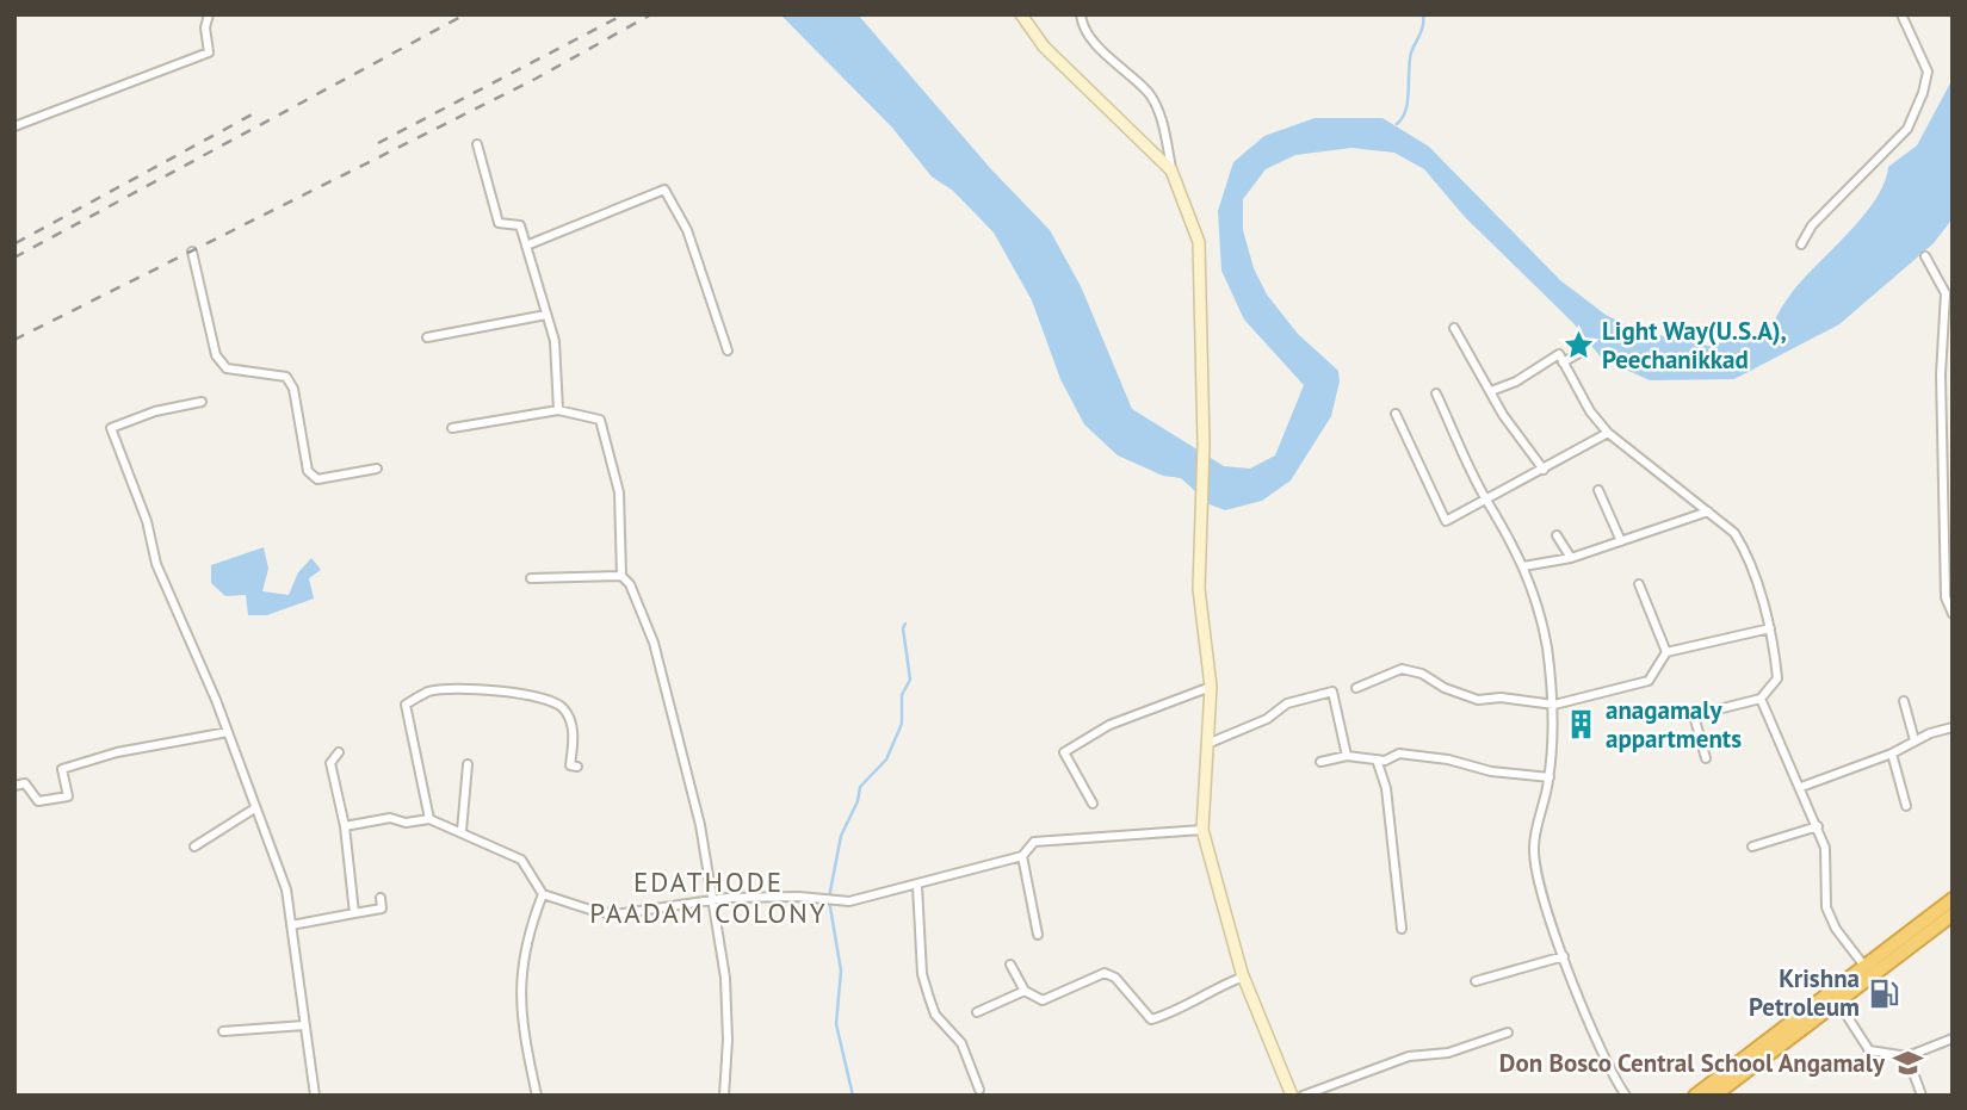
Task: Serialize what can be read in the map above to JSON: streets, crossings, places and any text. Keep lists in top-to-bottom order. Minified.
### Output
{"districts":["EDATHODE PAADAM COLONY"],"places":{"place":["Light Way(U.S.A), Peechanikkad"],"building":["anagamaly appartments"],"fuel station":["Krishna Petroleum"],"school or university":["Don Bosco Central School Angamaly"]}}
